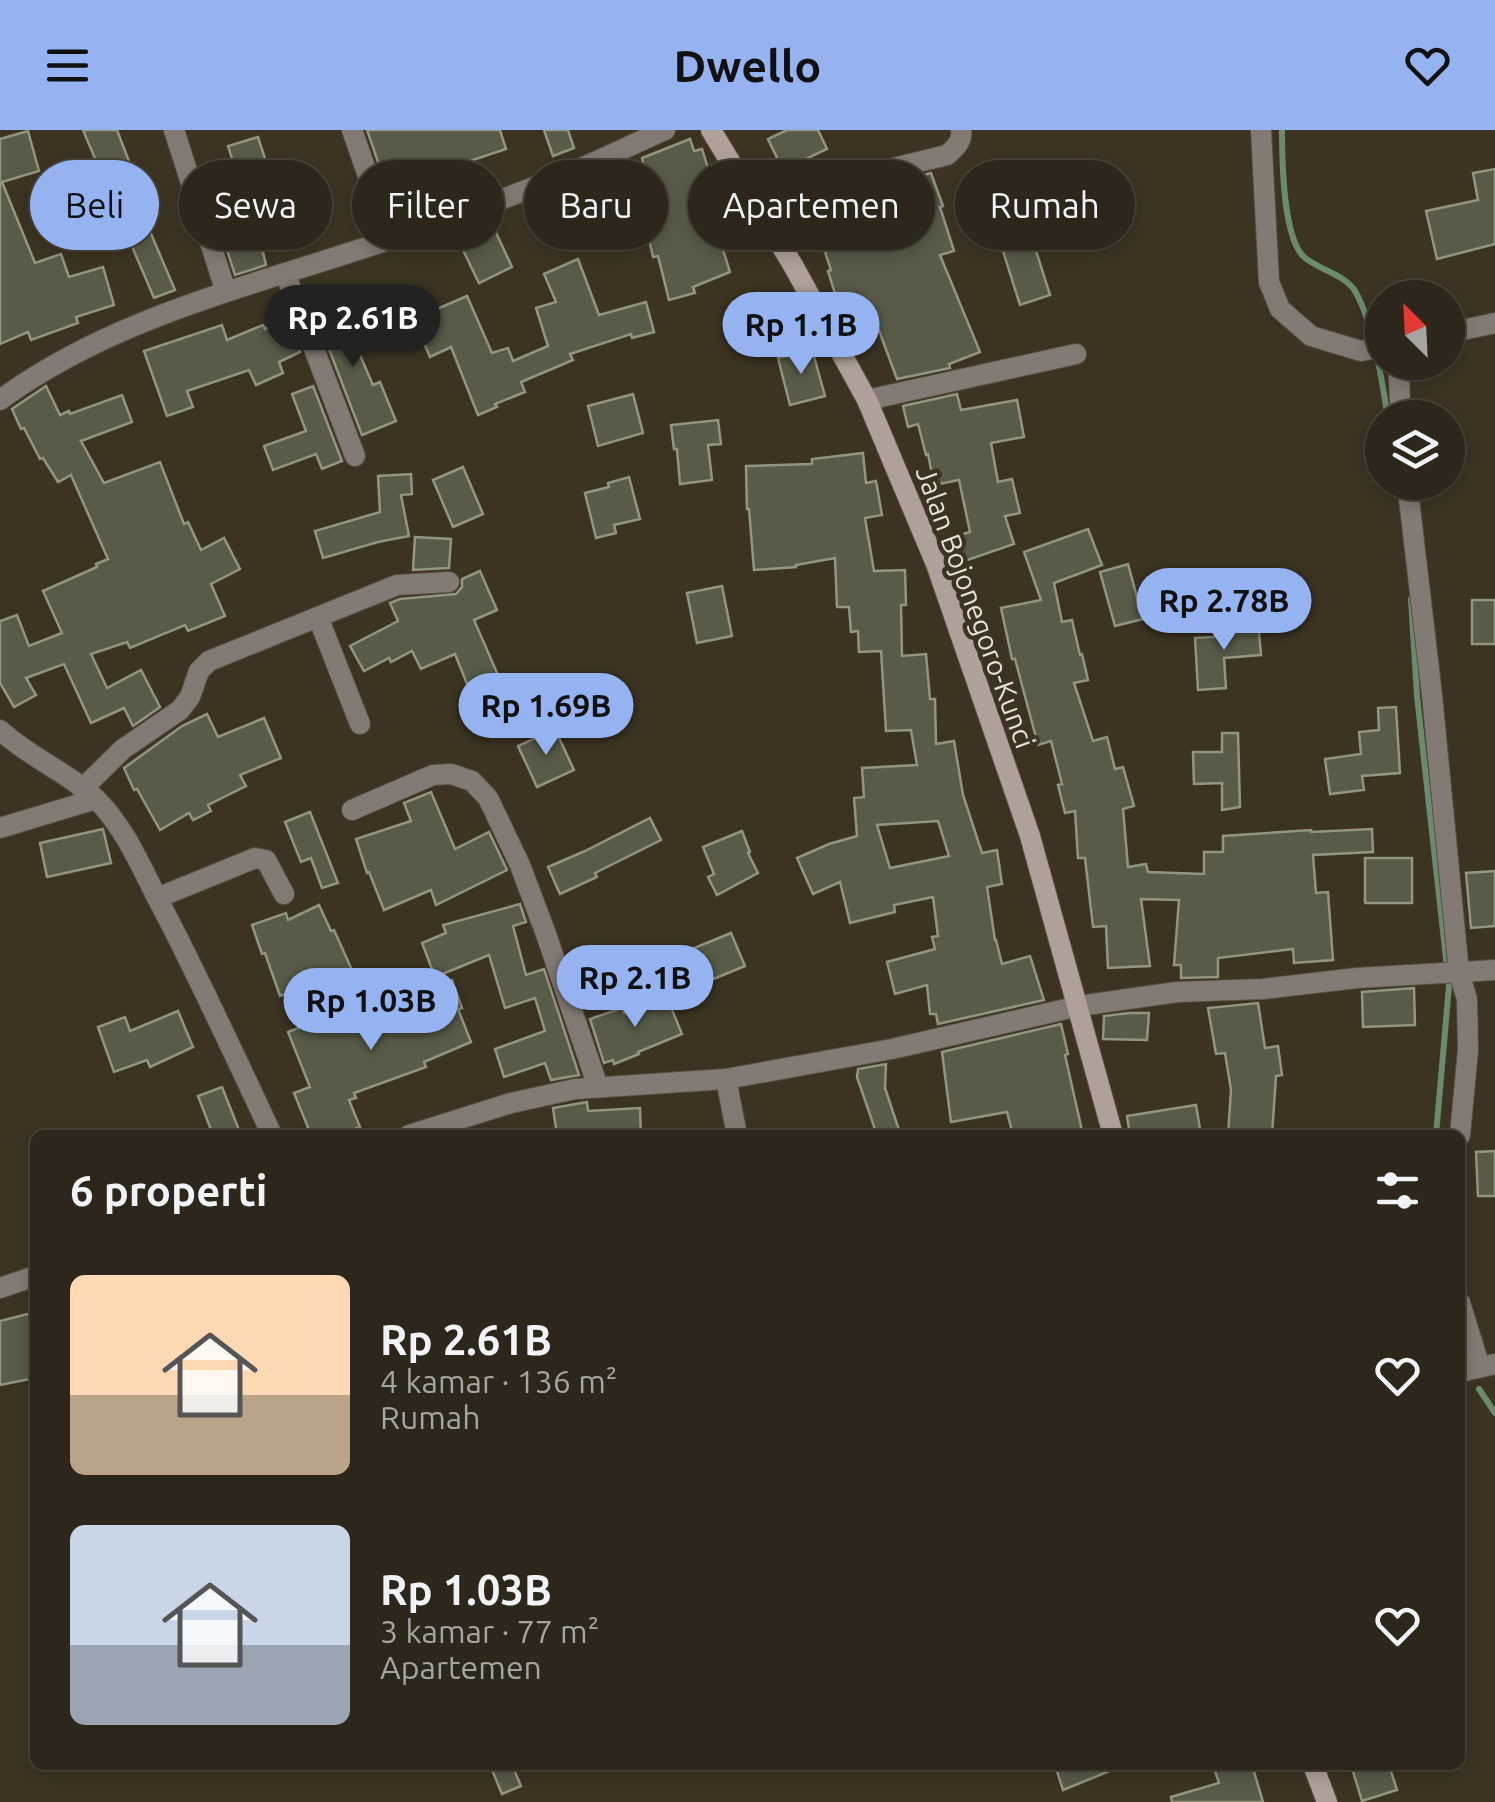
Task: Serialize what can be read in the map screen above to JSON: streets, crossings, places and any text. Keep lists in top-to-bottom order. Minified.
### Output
{"streets":{"main road":["Jalan Bojonegoro-Kunci"]},"north":"top left","page":{"header":"Dwello","chip":["Beli","Sewa","Filter","Baru","Apartemen","Rumah"],"price":["Rp 2.61B","Rp 1.1B","Rp 2.78B","Rp 1.69B","Rp 2.1B","Rp 1.03B"],"heading":"6 properti","list":[{"name":"Rp 2.61B","note":"4 kamar · 136 m² · Rumah"},{"name":"Rp 1.03B","note":"3 kamar · 77 m² · Apartemen"}]}}
